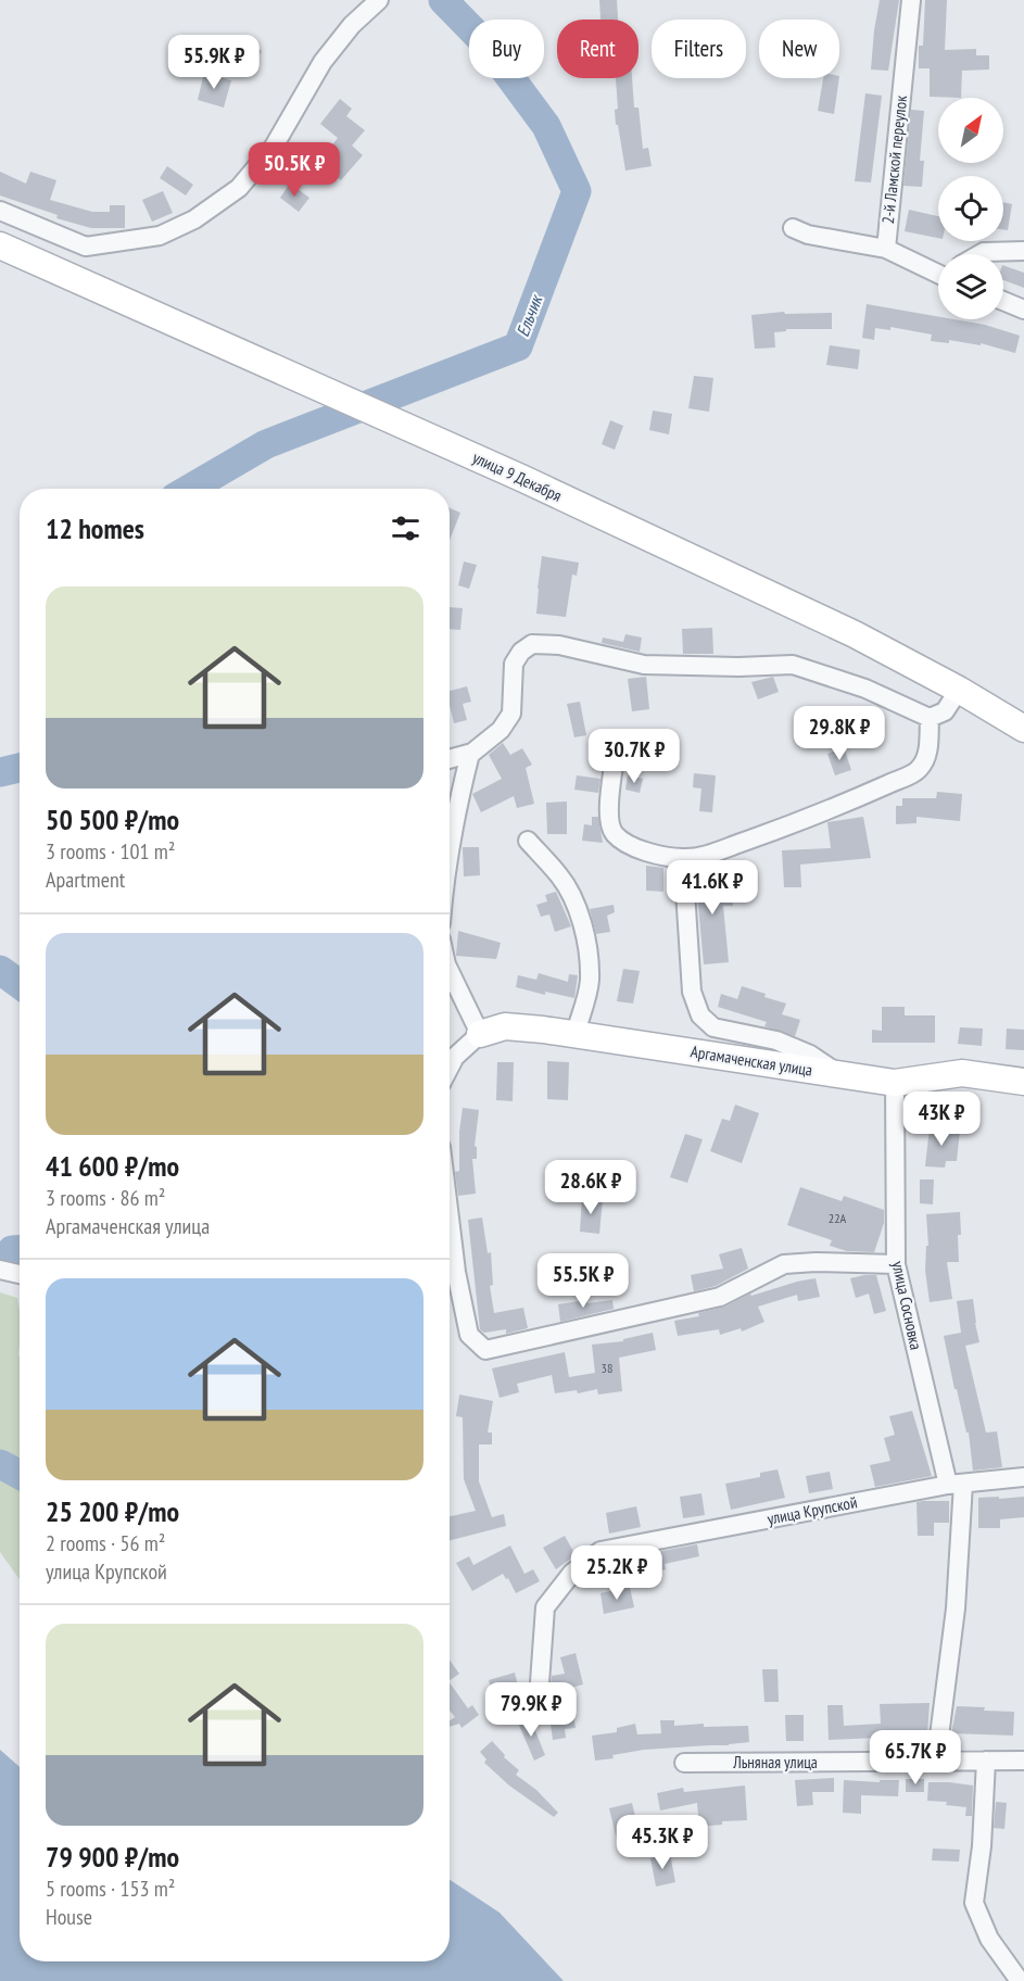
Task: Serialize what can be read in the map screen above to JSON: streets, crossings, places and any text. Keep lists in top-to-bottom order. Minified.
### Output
{"streets":{"main road":["улица 9 Декабря","Аргамаченская улица"],"street":["2-й Ламской переулок","улица Сосновка","улица Крупской","Льняная улица"]},"crossings":[["Аргамаченская улица","улица Сосновка"],["улица Сосновка","улица Крупской"],["улица Сосновка","Льняная улица"]],"water":["Ельчик"],"house_numbers":["22А","38"],"north":"top right","page":{"chip":["Buy","Rent","Filters","New"],"price":["55.9K ₽","50.5K ₽","29.8K ₽","30.7K ₽","41.6K ₽","43K ₽","28.6K ₽","55.5K ₽","25.2K ₽","79.9K ₽","65.7K ₽","45.3K ₽"],"heading":"12 homes","list":[{"name":"50 500 ₽/mo","note":"3 rooms · 101 m² · Apartment"},{"name":"41 600 ₽/mo","note":"3 rooms · 86 m² · Аргамаченская улица"},{"name":"25 200 ₽/mo","note":"2 rooms · 56 m² · улица Крупской"},{"name":"79 900 ₽/mo","note":"5 rooms · 153 m² · House"}]}}
